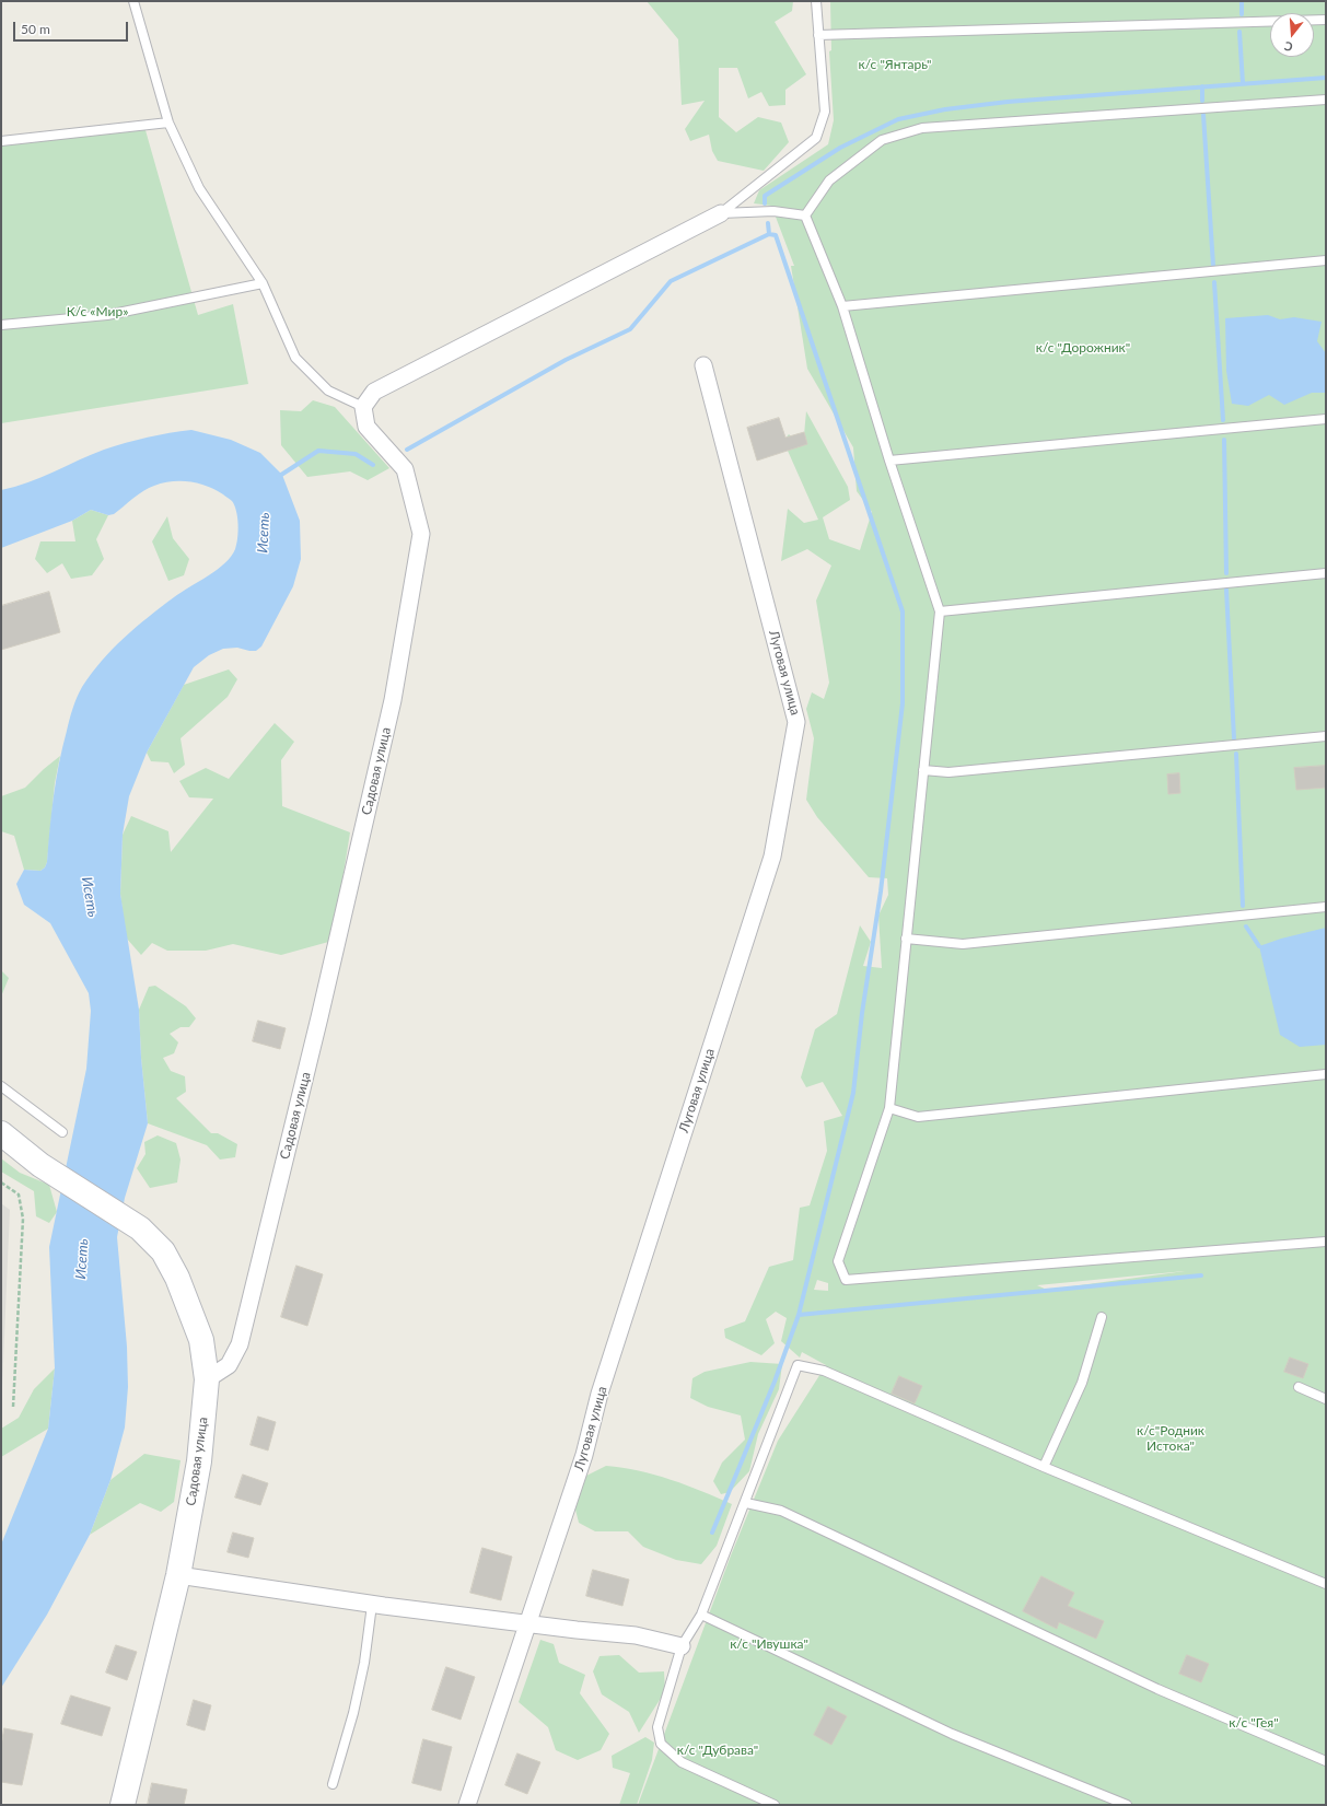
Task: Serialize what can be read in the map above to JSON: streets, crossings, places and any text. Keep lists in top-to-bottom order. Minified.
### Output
{"streets":{"main road":["Садовая улица"],"street":["Луговая улица"]},"water":["Исеть"],"parks":["к/с \"Янтарь\"","К/с «Мир»","к/с \"Дорожник\"","к/с\"Родник Истока\"","к/с \"Ивушка\"","к/с \"Гея\"","к/с \"Дубрава\""],"scale_bar":"50 m","north":"bottom"}
